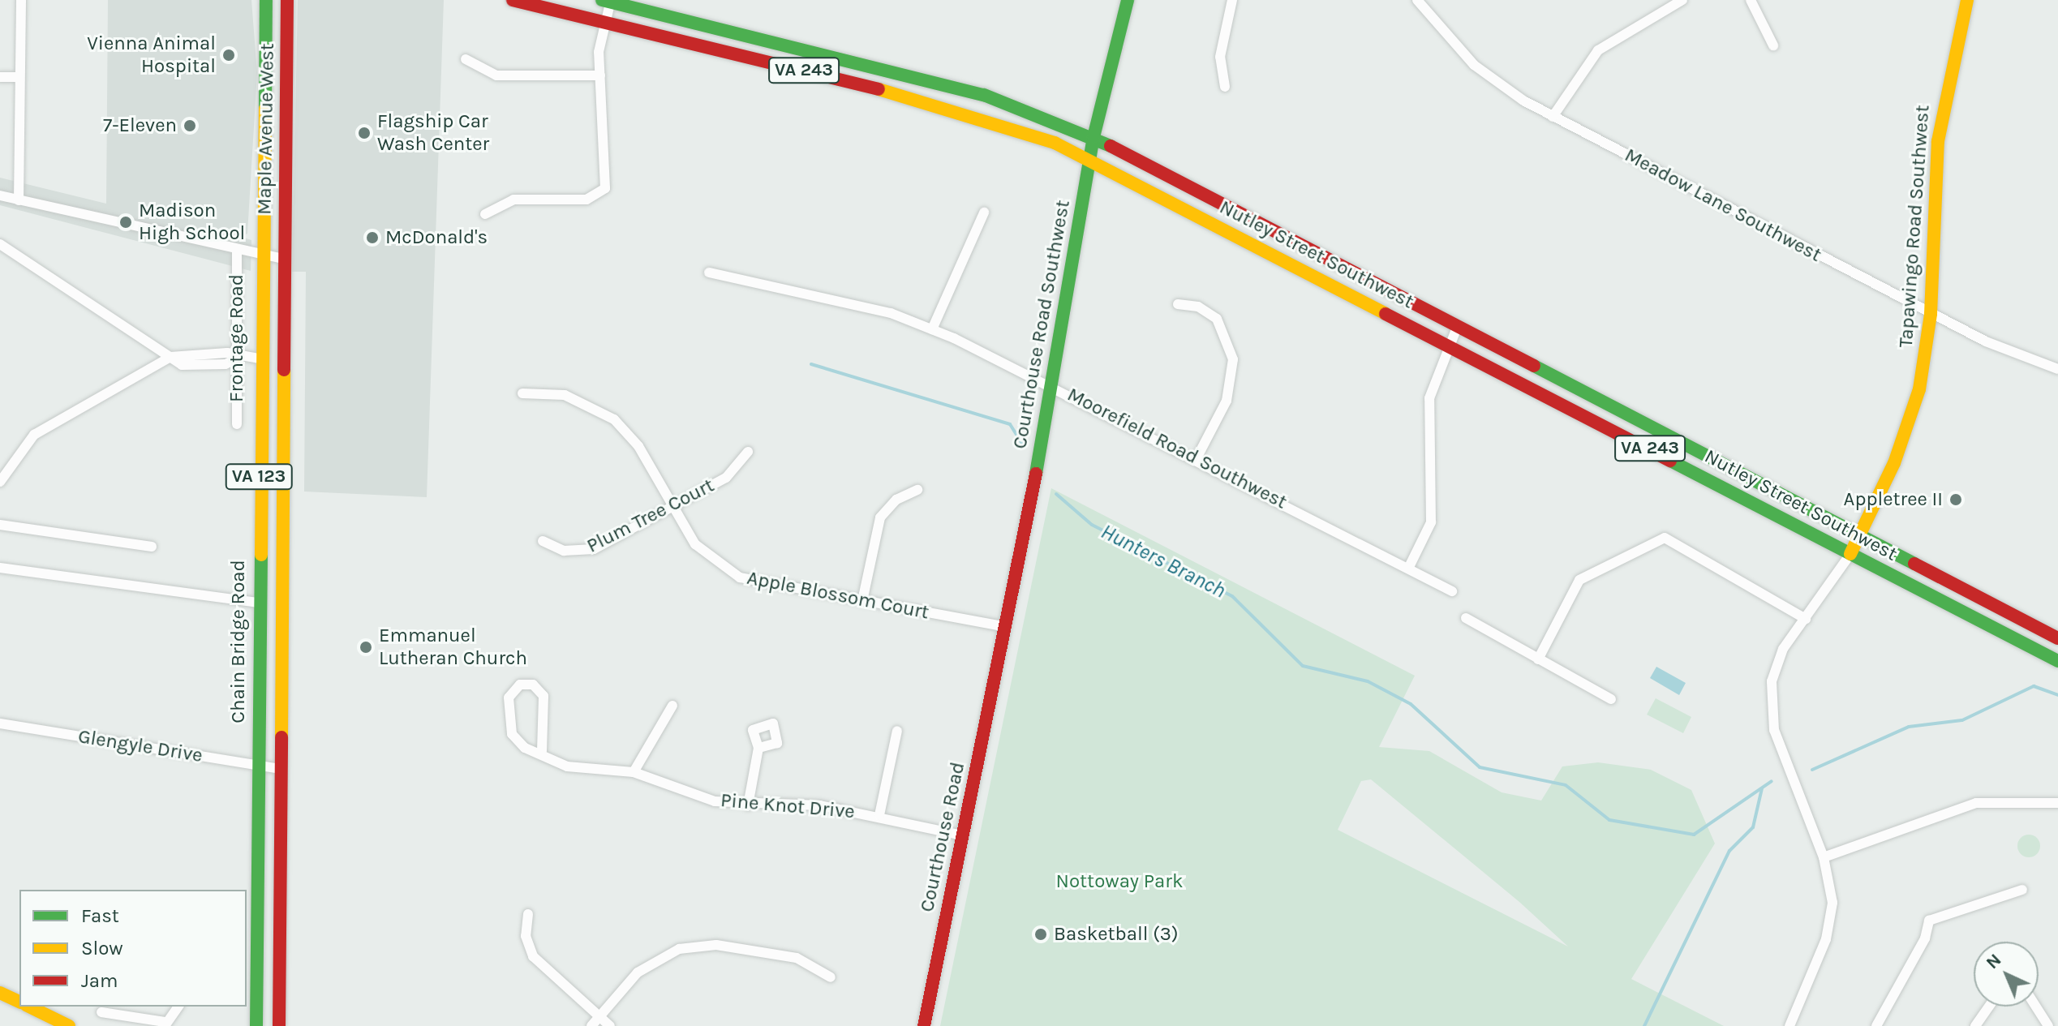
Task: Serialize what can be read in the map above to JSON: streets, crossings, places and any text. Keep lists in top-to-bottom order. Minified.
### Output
{"streets":{"main road":["VA 243","Maple Avenue West","Tapawingo Road Southwest","Nutley Street Southwest","Courthouse Road Southwest","VA 123","Chain Bridge Road","Courthouse Road"],"street":["Meadow Lane Southwest","Frontage Road","Moorefield Road Southwest","Plum Tree Court","Apple Blossom Court","Glengyle Drive","Pine Knot Drive"]},"crossings":[["Maple Avenue West","VA 123"],["Maple Avenue West","Chain Bridge Road"],["Meadow Lane Southwest","Tapawingo Road Southwest"],["Tapawingo Road Southwest","Nutley Street Southwest"],["Nutley Street Southwest","Courthouse Road Southwest"],["Courthouse Road Southwest","Moorefield Road Southwest"],["Courthouse Road Southwest","Apple Blossom Court"],["Courthouse Road Southwest","Courthouse Road"],["VA 123","Glengyle Drive"],["Plum Tree Court","Apple Blossom Court"],["Chain Bridge Road","Glengyle Drive"],["Pine Knot Drive","Courthouse Road"]],"water":["Hunters Branch"],"parks":["Nottoway Park"],"places":["Vienna Animal Hospital","7-Eleven","Flagship Car Wash Center","Madison High School","McDonald's","Appletree II","Emmanuel Lutheran Church","Basketball (3)"],"legend":["Fast","Slow","Jam"],"north":"top left"}
